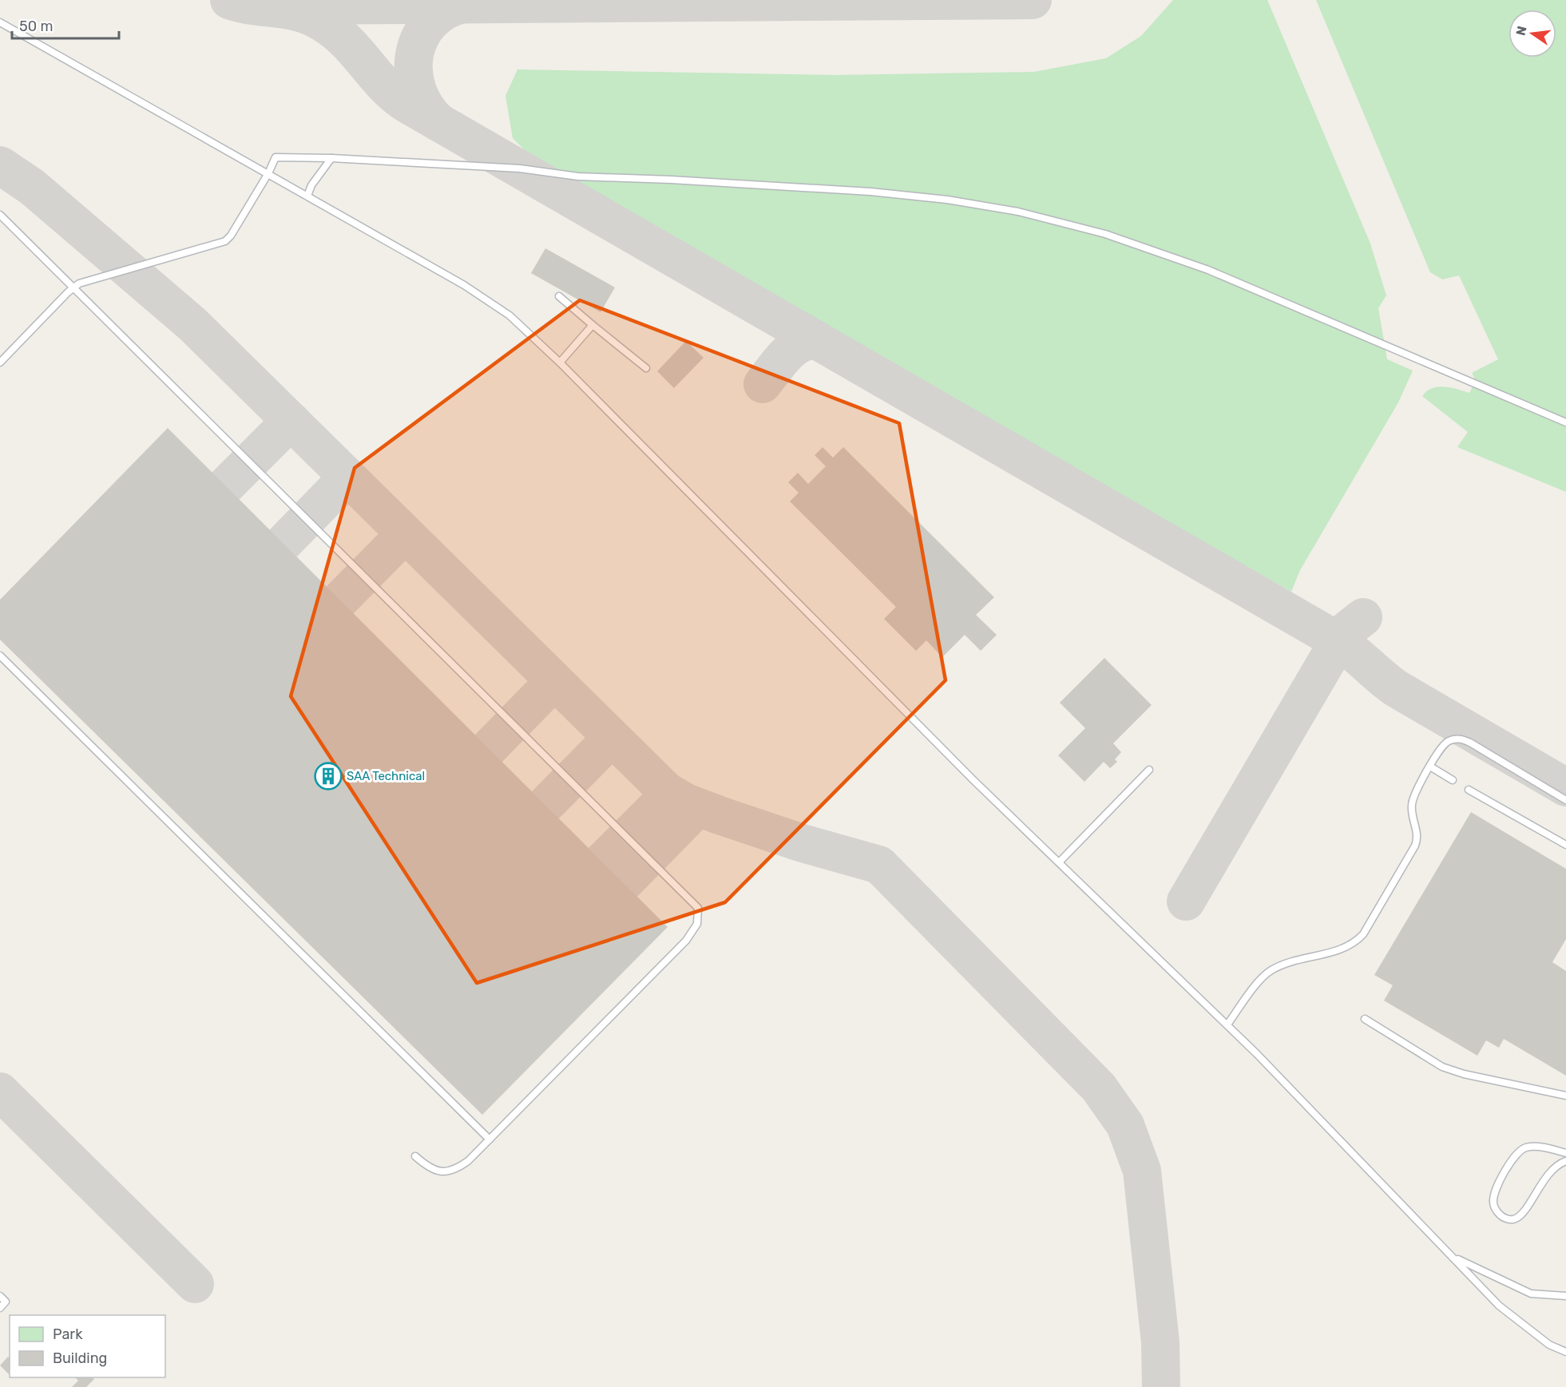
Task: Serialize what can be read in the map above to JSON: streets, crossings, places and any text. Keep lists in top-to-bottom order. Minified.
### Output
{"places":{"building":["SAA Technical"]},"legend":["Park","Building"],"scale_bar":"50 m","north":"left"}
